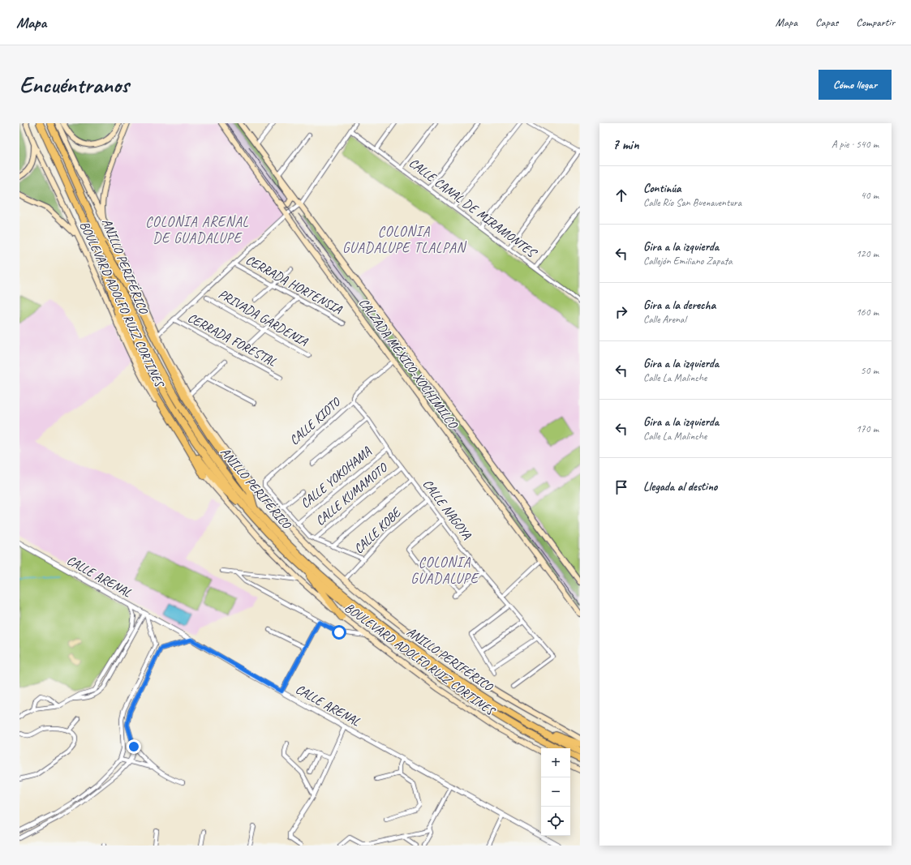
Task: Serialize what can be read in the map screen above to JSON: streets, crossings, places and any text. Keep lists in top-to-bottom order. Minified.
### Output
{"streets":{"highway":["ANILLO PERIFÉRICO"],"main road":["BOULEVARD ADOLFO RUIZ CORTINES","CALZADA MÉXICO-XOCHIMILCO"],"street":["CALLE CANAL DE MIRAMONTES","CERRADA HORTENSIA","PRIVADA GARDENIA","CERRADA FORESTAL","CALLE KIOTO","CALLE YOKOHAMA","CALLE KUMAMOTO","CALLE NAGOYA","CALLE KOBE","CALLE ARENAL"]},"crossings":[["BOULEVARD ADOLFO RUIZ CORTINES","CALLE KOBE"],["CALZADA MÉXICO-XOCHIMILCO","CALLE KIOTO"],["CALLE KIOTO","CALLE NAGOYA"],["CALLE YOKOHAMA","CALLE NAGOYA"],["CALLE KUMAMOTO","CALLE NAGOYA"],["CALLE NAGOYA","CALLE KOBE"]],"districts":["COLONIA ARENAL DE GUADALUPE","COLONIA GUADALUPE TLALPAN","COLONIA GUADALUPE"],"page":{"header":"Mapa","nav":["Mapa","Capas","Compartir"],"buttons":"Cómo llegar","title":"Encuéntranos","heading":["7 min","A pie · 540 m"],"list":[["Continúa","Calle Río San Buenaventura","40 m"],["Gira a la izquierda","Callejón Emiliano Zapata","120 m"],["Gira a la derecha","Calle Arenal","160 m"],["Gira a la izquierda","Calle La Malinche","50 m"],["Gira a la izquierda","Calle La Malinche","170 m"],"Llegada al destino"],"map_buttons":["+","−"]}}
